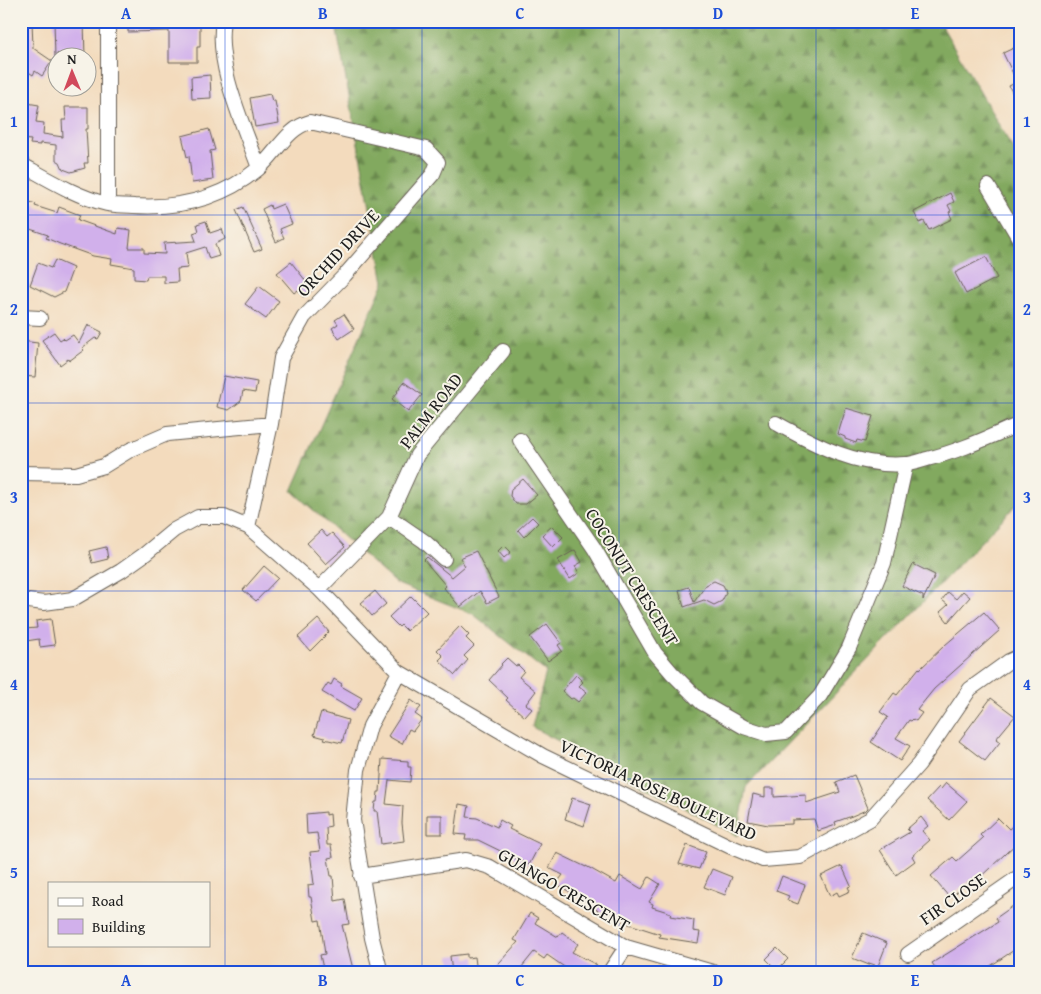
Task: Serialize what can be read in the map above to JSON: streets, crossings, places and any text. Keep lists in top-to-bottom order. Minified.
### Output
{"streets":{"street":["ORCHID DRIVE","PALM ROAD","COCONUT CRESCENT","VICTORIA ROSE BOULEVARD","GUANGO CRESCENT","FIR CLOSE"]},"crossings":[["ORCHID DRIVE","VICTORIA ROSE BOULEVARD"],["PALM ROAD","VICTORIA ROSE BOULEVARD"]],"legend":["Road","Building"],"north":"top","grid":{"columns":["A","B","C","D","E"],"rows":["1","2","3","4","5"]}}
